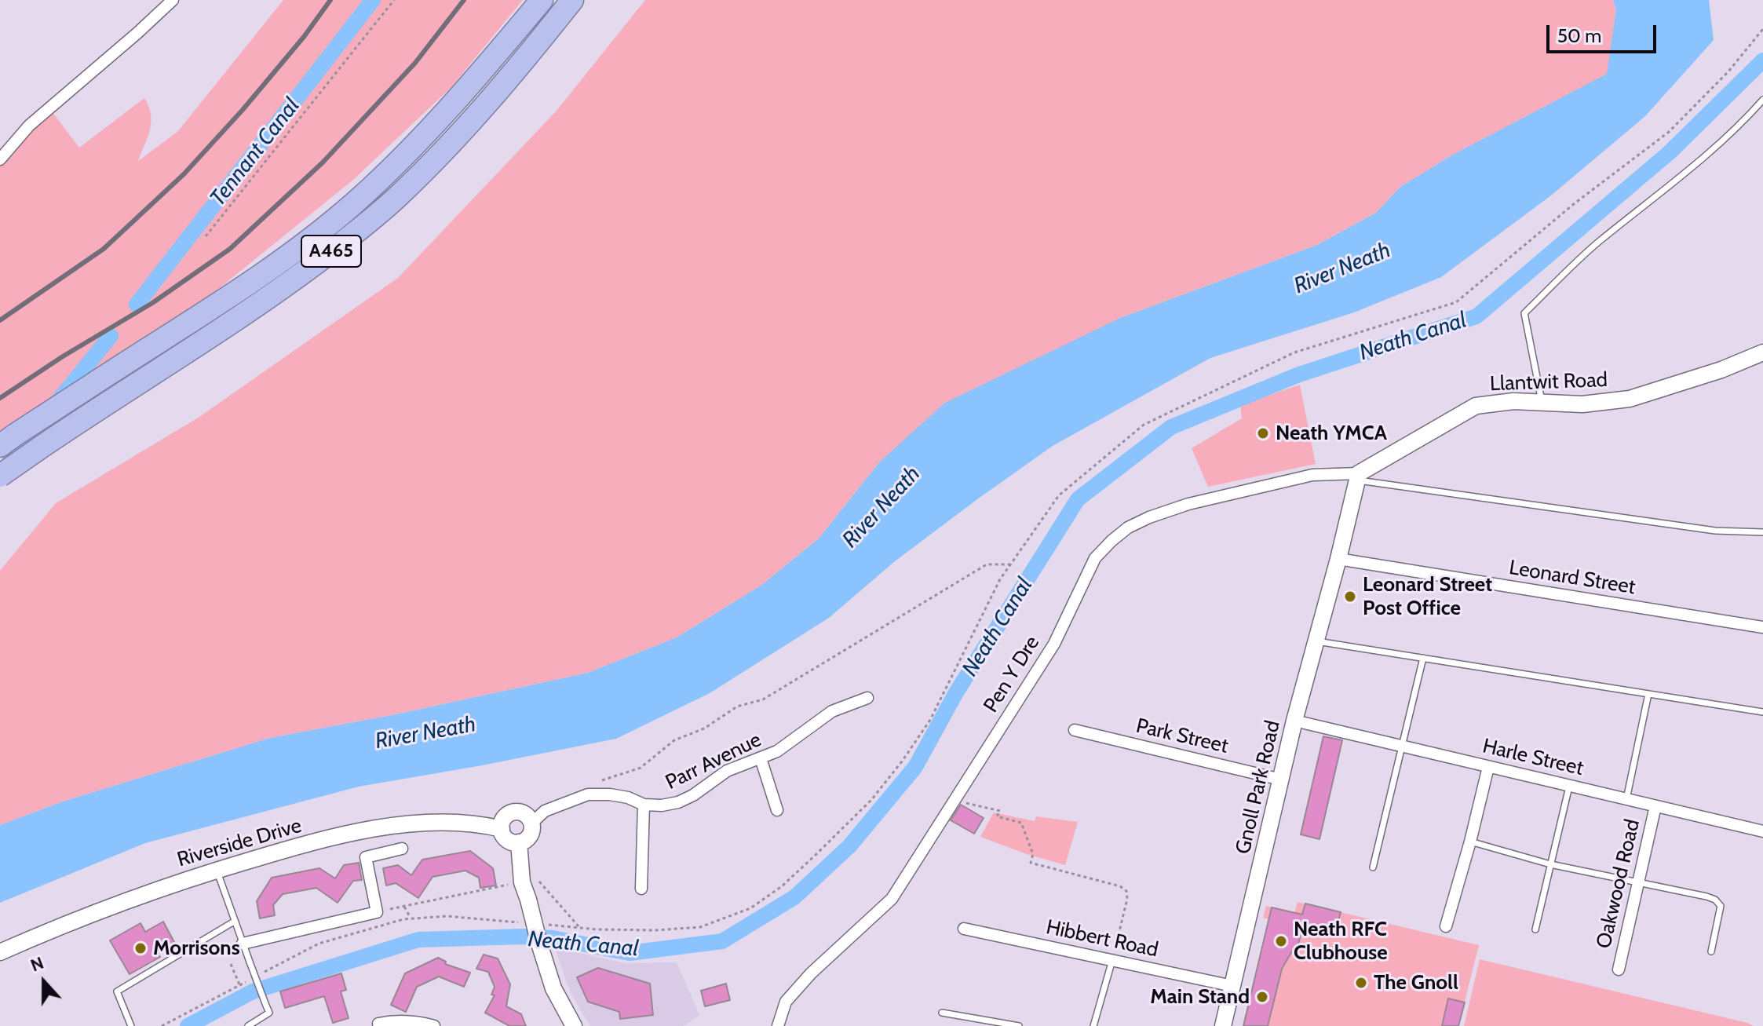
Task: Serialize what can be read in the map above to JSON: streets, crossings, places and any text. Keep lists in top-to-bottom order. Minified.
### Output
{"streets":{"highway":["A465"],"main road":["Llantwit Road","Gnoll Park Road","Riverside Drive"],"street":["Leonard Street","Pen Y Dre","Park Street","Harle Street","Parr Avenue","Oakwood Road","Hibbert Road"]},"crossings":[["Llantwit Road","Pen Y Dre"],["Leonard Street","Gnoll Park Road"],["Park Street","Gnoll Park Road"],["Harle Street","Gnoll Park Road"],["Harle Street","Oakwood Road"],["Parr Avenue","Riverside Drive"],["Gnoll Park Road","Hibbert Road"]],"water":["Tennant Canal","River Neath","Neath Canal"],"places":["Neath YMCA","Leonard Street Post Office","Neath RFC Clubhouse","Morrisons","The Gnoll","Main Stand"],"scale_bar":"50 m","north":"top"}
